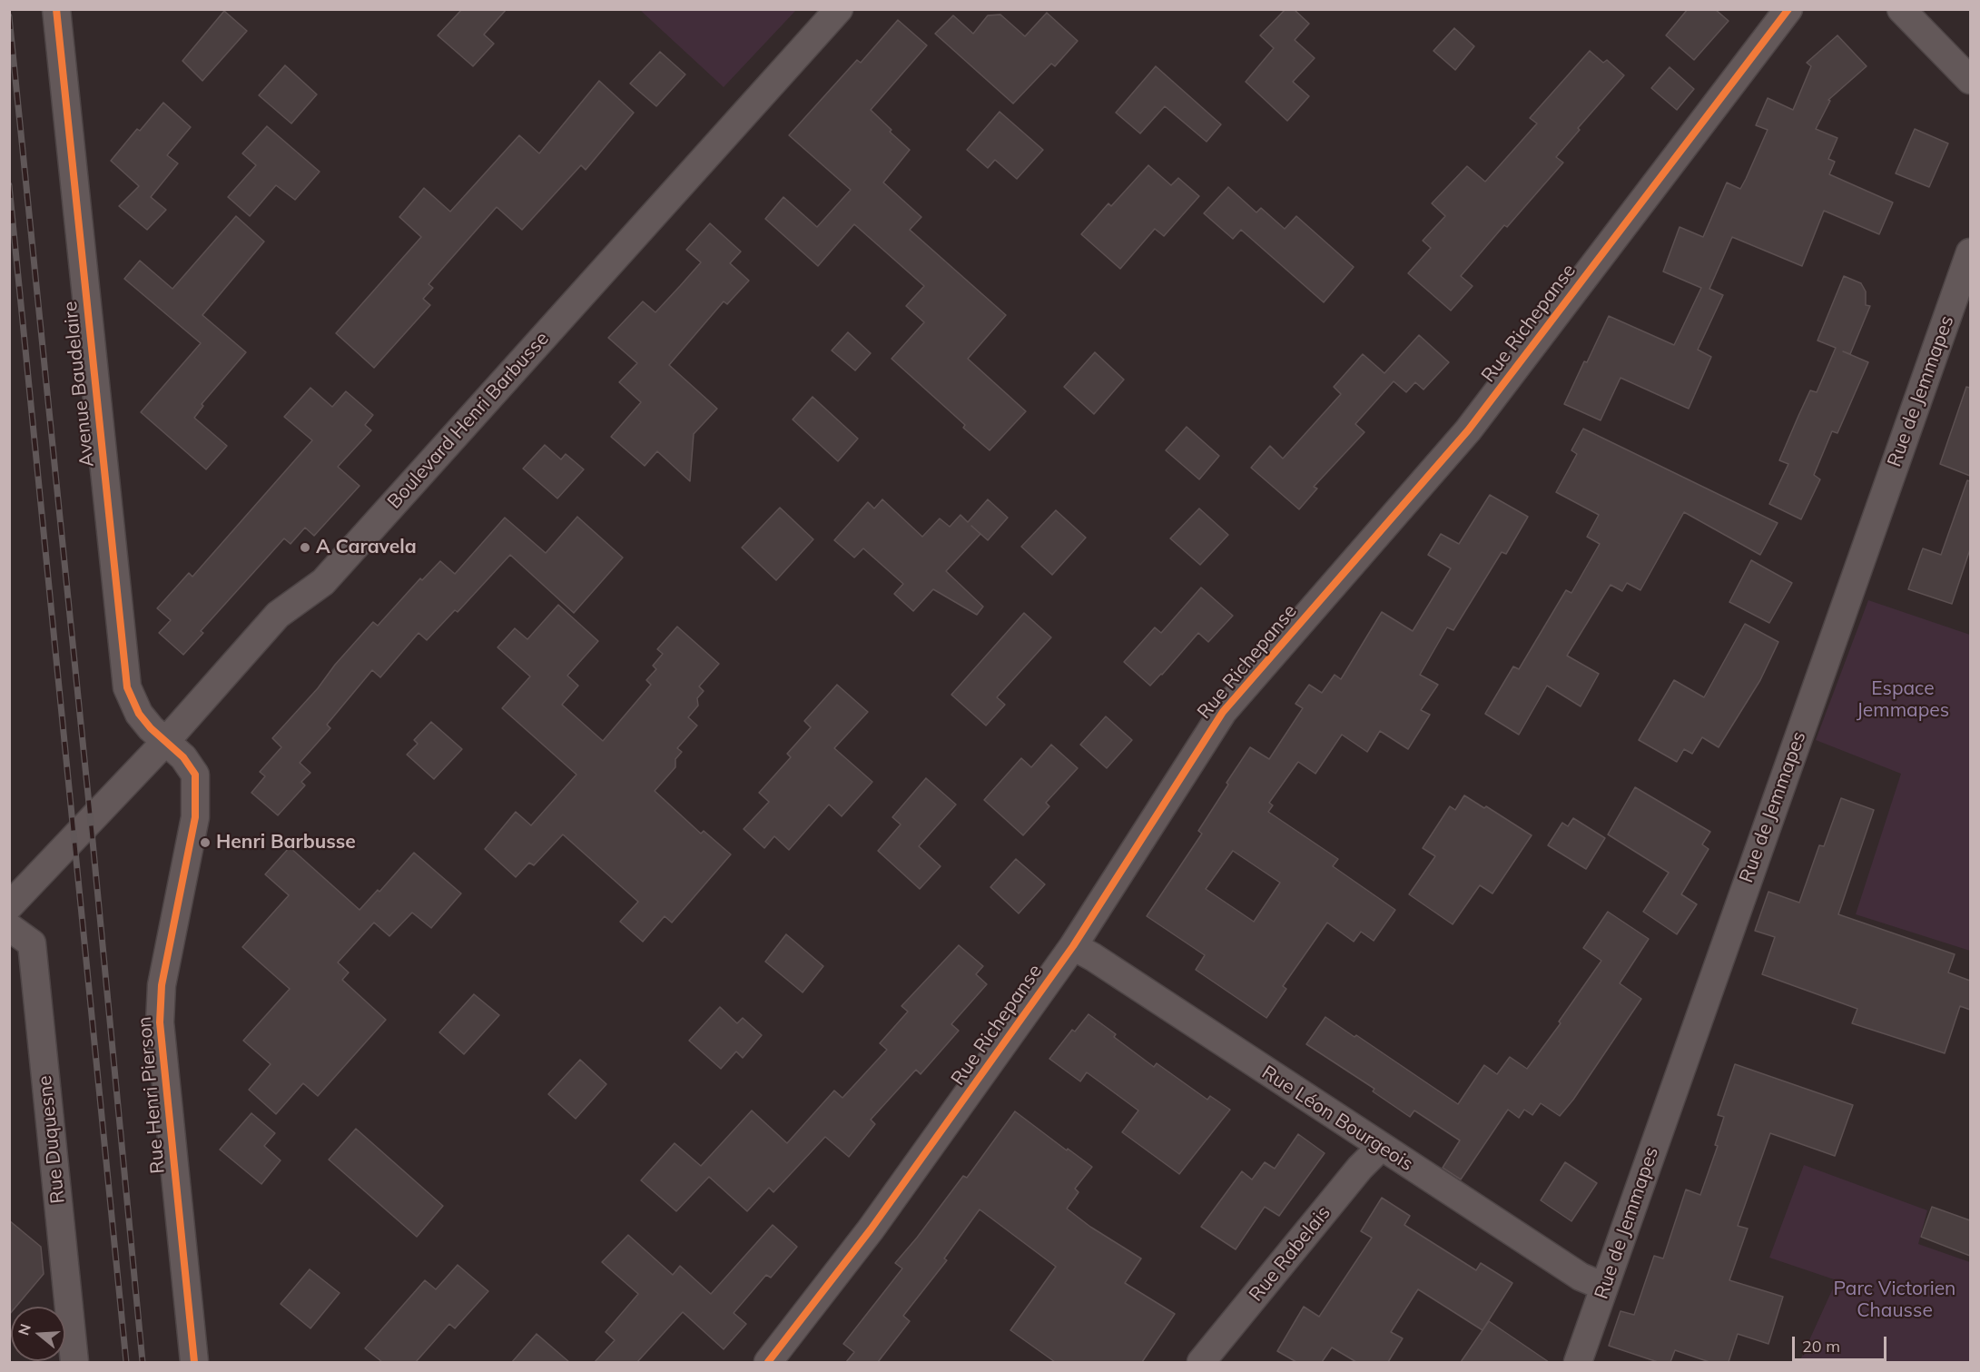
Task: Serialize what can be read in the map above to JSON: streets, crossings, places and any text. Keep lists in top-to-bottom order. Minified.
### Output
{"streets":{"street":["Rue Richepanse","Avenue Baudelaire","Rue de Jemmapes","Boulevard Henri Barbusse","Rue Henri Pierson","Rue Léon Bourgeois","Rue Duquesne","Rue Rabelais"]},"crossings":[["Rue Richepanse","Rue Léon Bourgeois"],["Avenue Baudelaire","Boulevard Henri Barbusse"],["Avenue Baudelaire","Rue Henri Pierson"],["Rue de Jemmapes","Rue Léon Bourgeois"],["Boulevard Henri Barbusse","Rue Henri Pierson"],["Rue Léon Bourgeois","Rue Rabelais"]],"parks":["Espace Jemmapes","Parc Victorien Chausse"],"places":["A Caravela","Henri Barbusse"],"scale_bar":"20 m","north":"left"}
